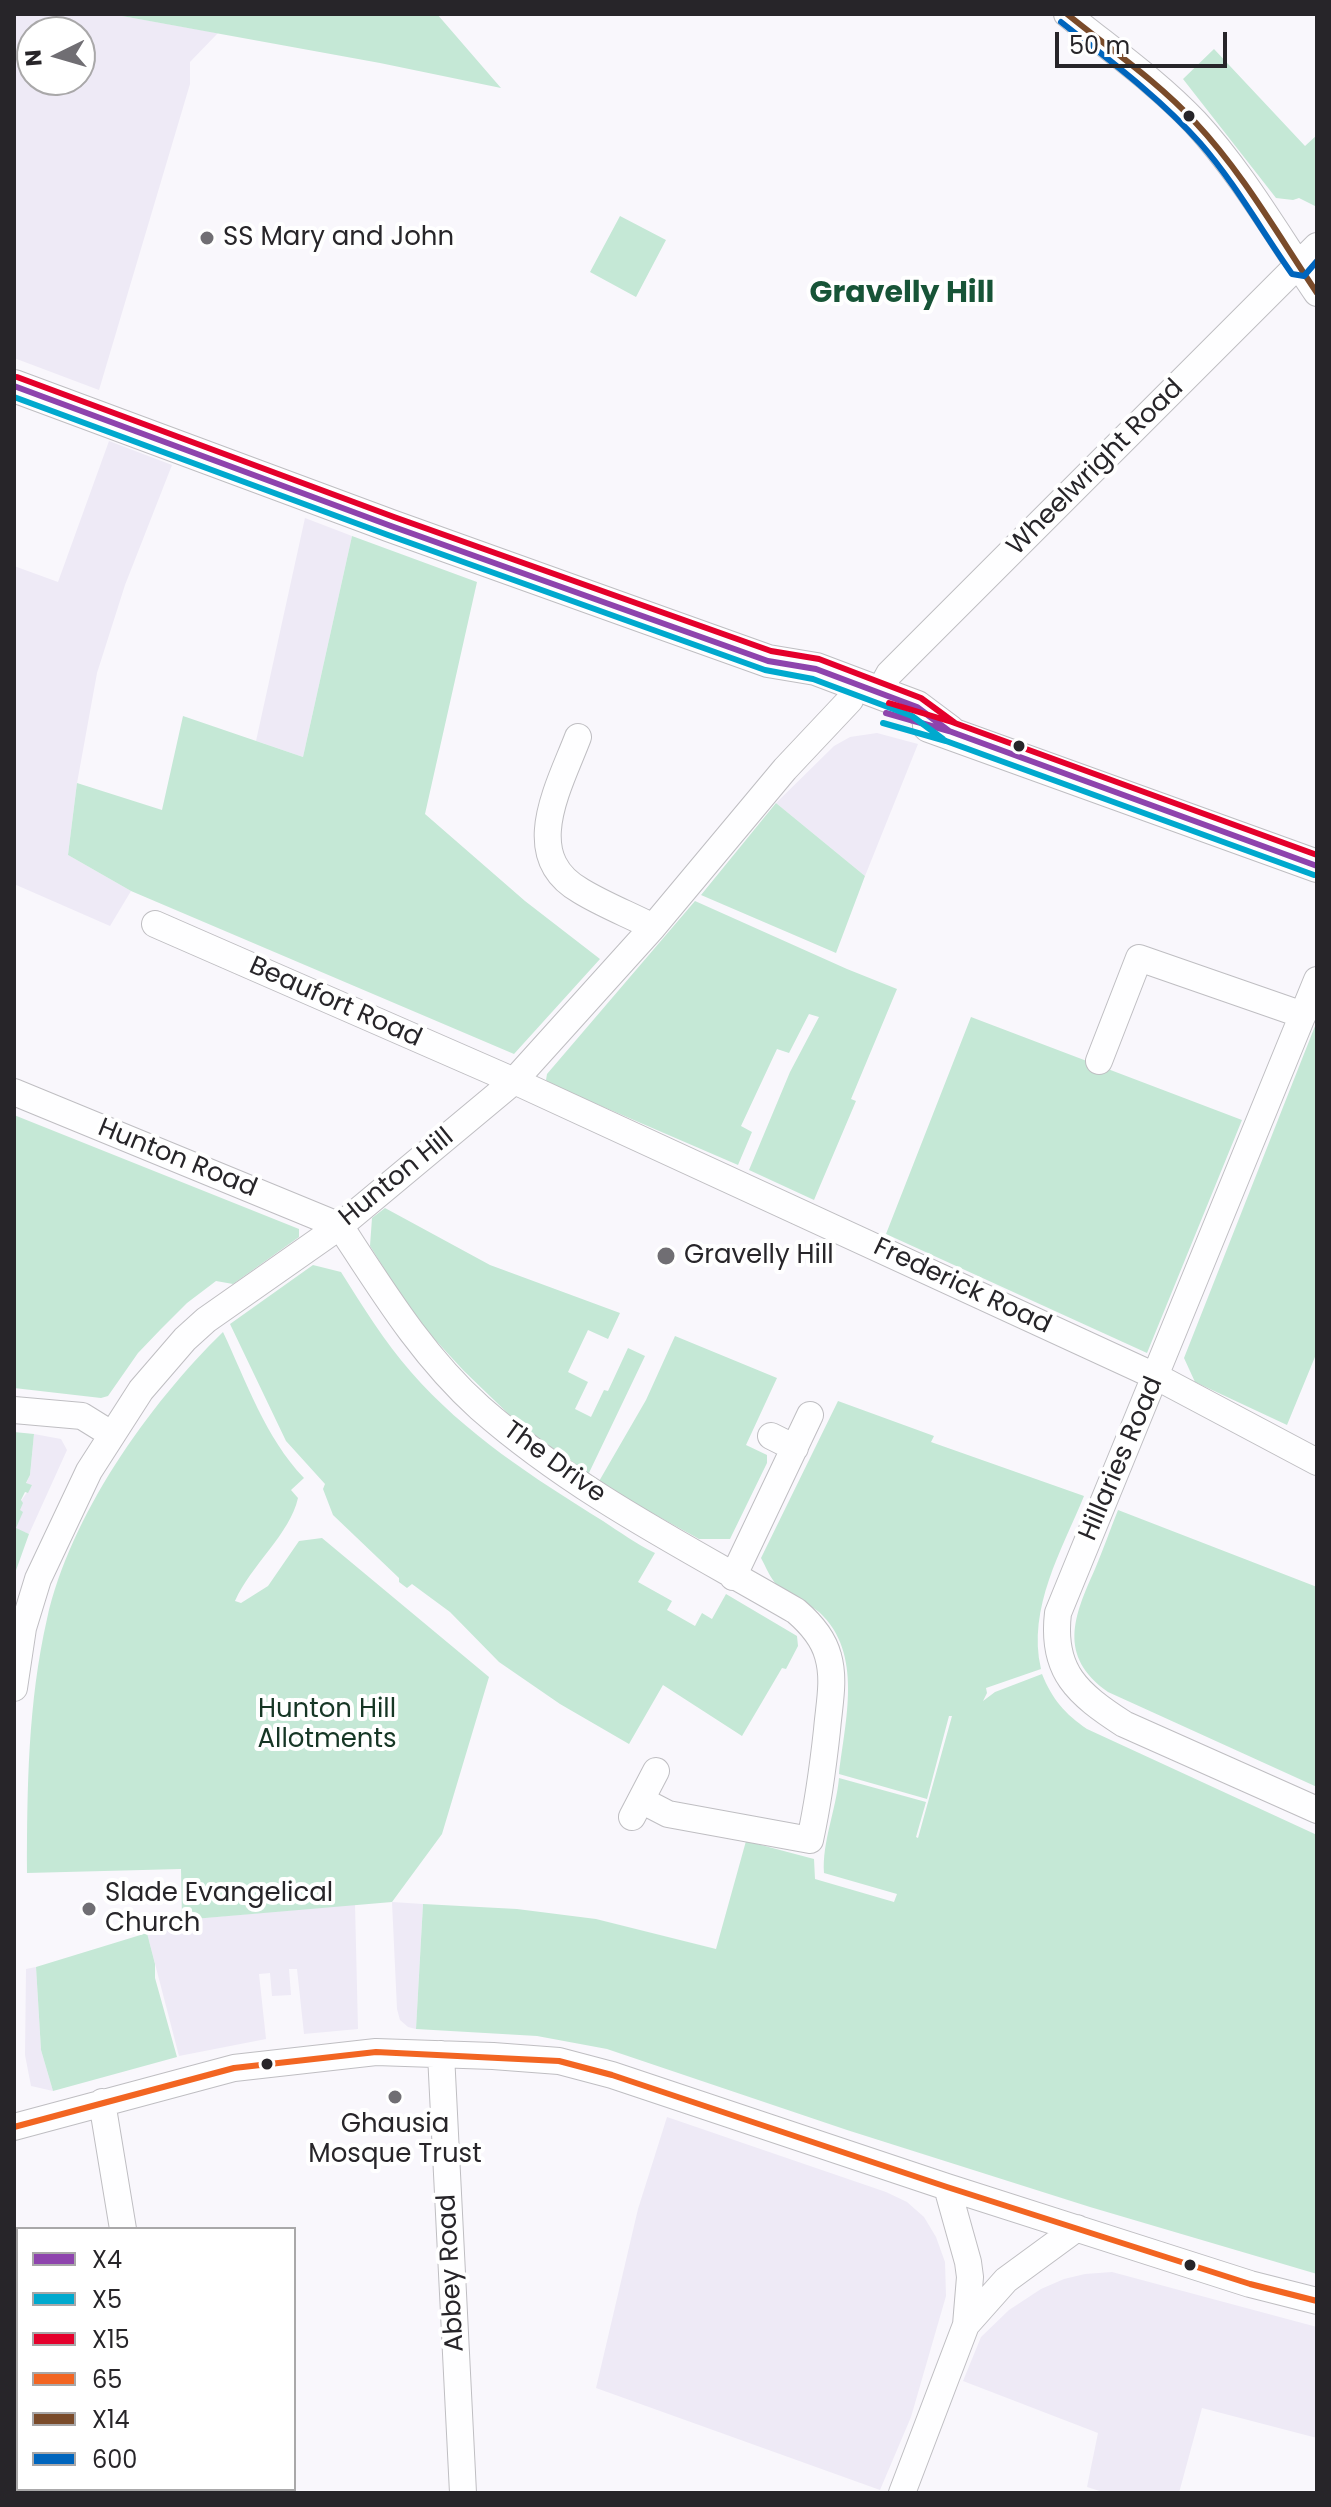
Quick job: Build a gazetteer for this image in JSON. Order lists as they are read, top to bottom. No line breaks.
{"streets":{"street":["Wheelwright Road","Beaufort Road","Hunton Road","Hunton Hill","Frederick Road","Hillaries Road","The Drive","Abbey Road"]},"crossings":[["Wheelwright Road","Hunton Hill"],["Beaufort Road","Hunton Hill"],["Beaufort Road","Frederick Road"],["Hunton Road","Hunton Hill"],["Hunton Road","The Drive"],["Hunton Hill","Frederick Road"],["Hunton Hill","The Drive"],["Frederick Road","Hillaries Road"]],"districts":["Gravelly Hill"],"parks":["Hunton Hill Allotments"],"places":["SS Mary and John","Gravelly Hill","Slade Evangelical Church","Ghausia Mosque Trust"],"lines":["transit line X14","transit line 600","transit line X15","transit line X4","transit line X5","transit line 65"],"legend":["X4","X5","X15","65","X14","600"],"scale_bar":"50 m","north":"left"}
